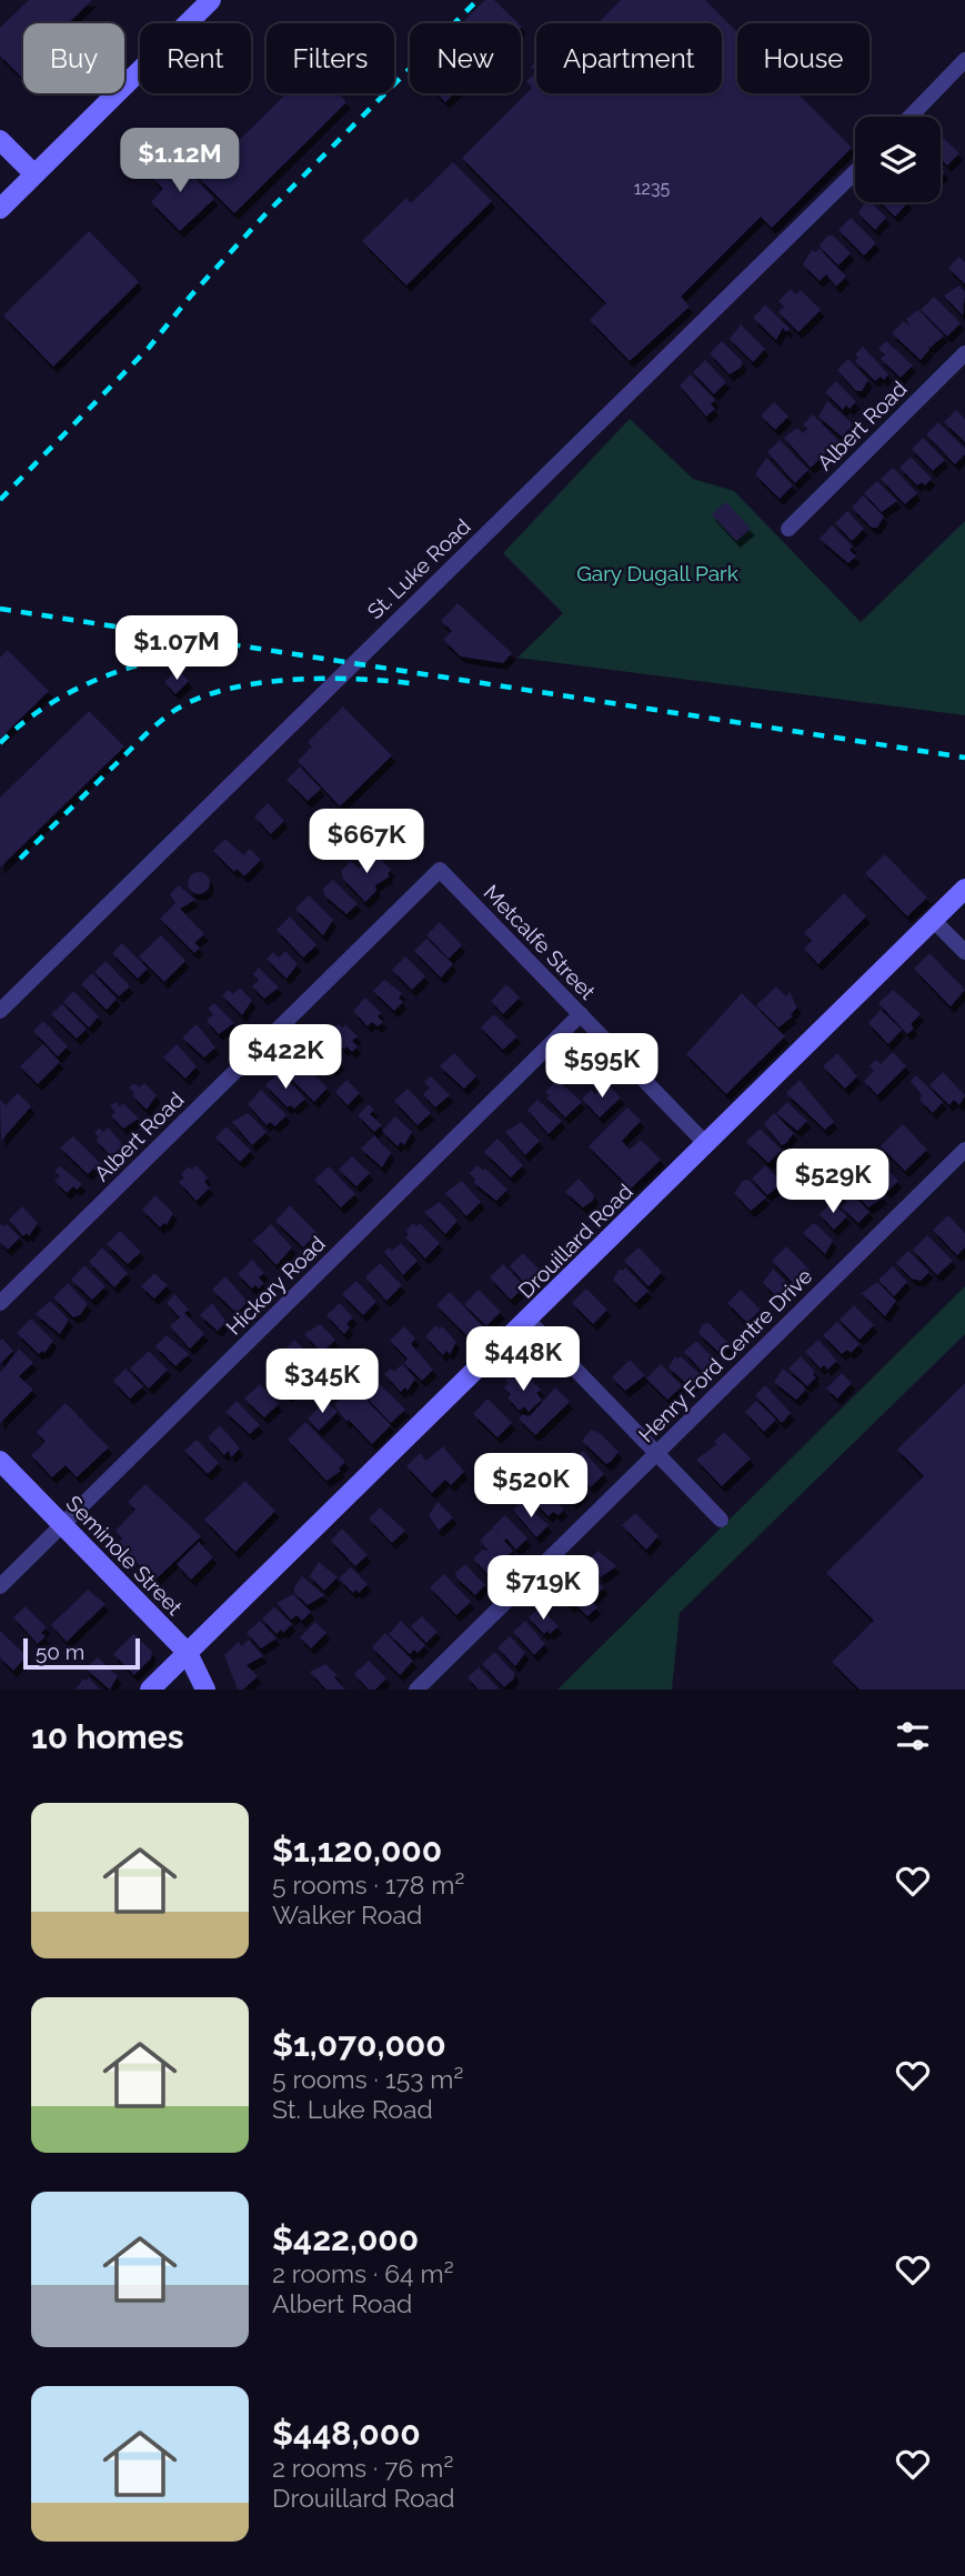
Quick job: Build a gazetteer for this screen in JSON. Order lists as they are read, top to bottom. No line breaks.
{"streets":{"street":["Albert Road","St. Luke Road","Metcalfe Street","Drouillard Road","Hickory Road","Henry Ford Centre Drive","Seminole Street"]},"crossings":[["Albert Road","Metcalfe Street"],["Metcalfe Street","Drouillard Road"],["Metcalfe Street","Hickory Road"],["Drouillard Road","Seminole Street"],["Hickory Road","Seminole Street"]],"parks":["Gary Dugall Park"],"house_numbers":["1235"],"scale_bar":"50 m","page":{"chip":["Buy","Rent","Filters","New","Apartment","House"],"price":["$1.12M","$1.07M","$667K","$422K","$595K","$529K","$448K","$345K","$520K","$719K"],"scale":"50 m","heading":"10 homes","list":[{"name":"$1,120,000","note":"5 rooms · 178 m² · Walker Road"},{"name":"$1,070,000","note":"5 rooms · 153 m² · St. Luke Road"},{"name":"$422,000","note":"2 rooms · 64 m² · Albert Road"},{"name":"$448,000","note":"2 rooms · 76 m² · Drouillard Road"}]}}
